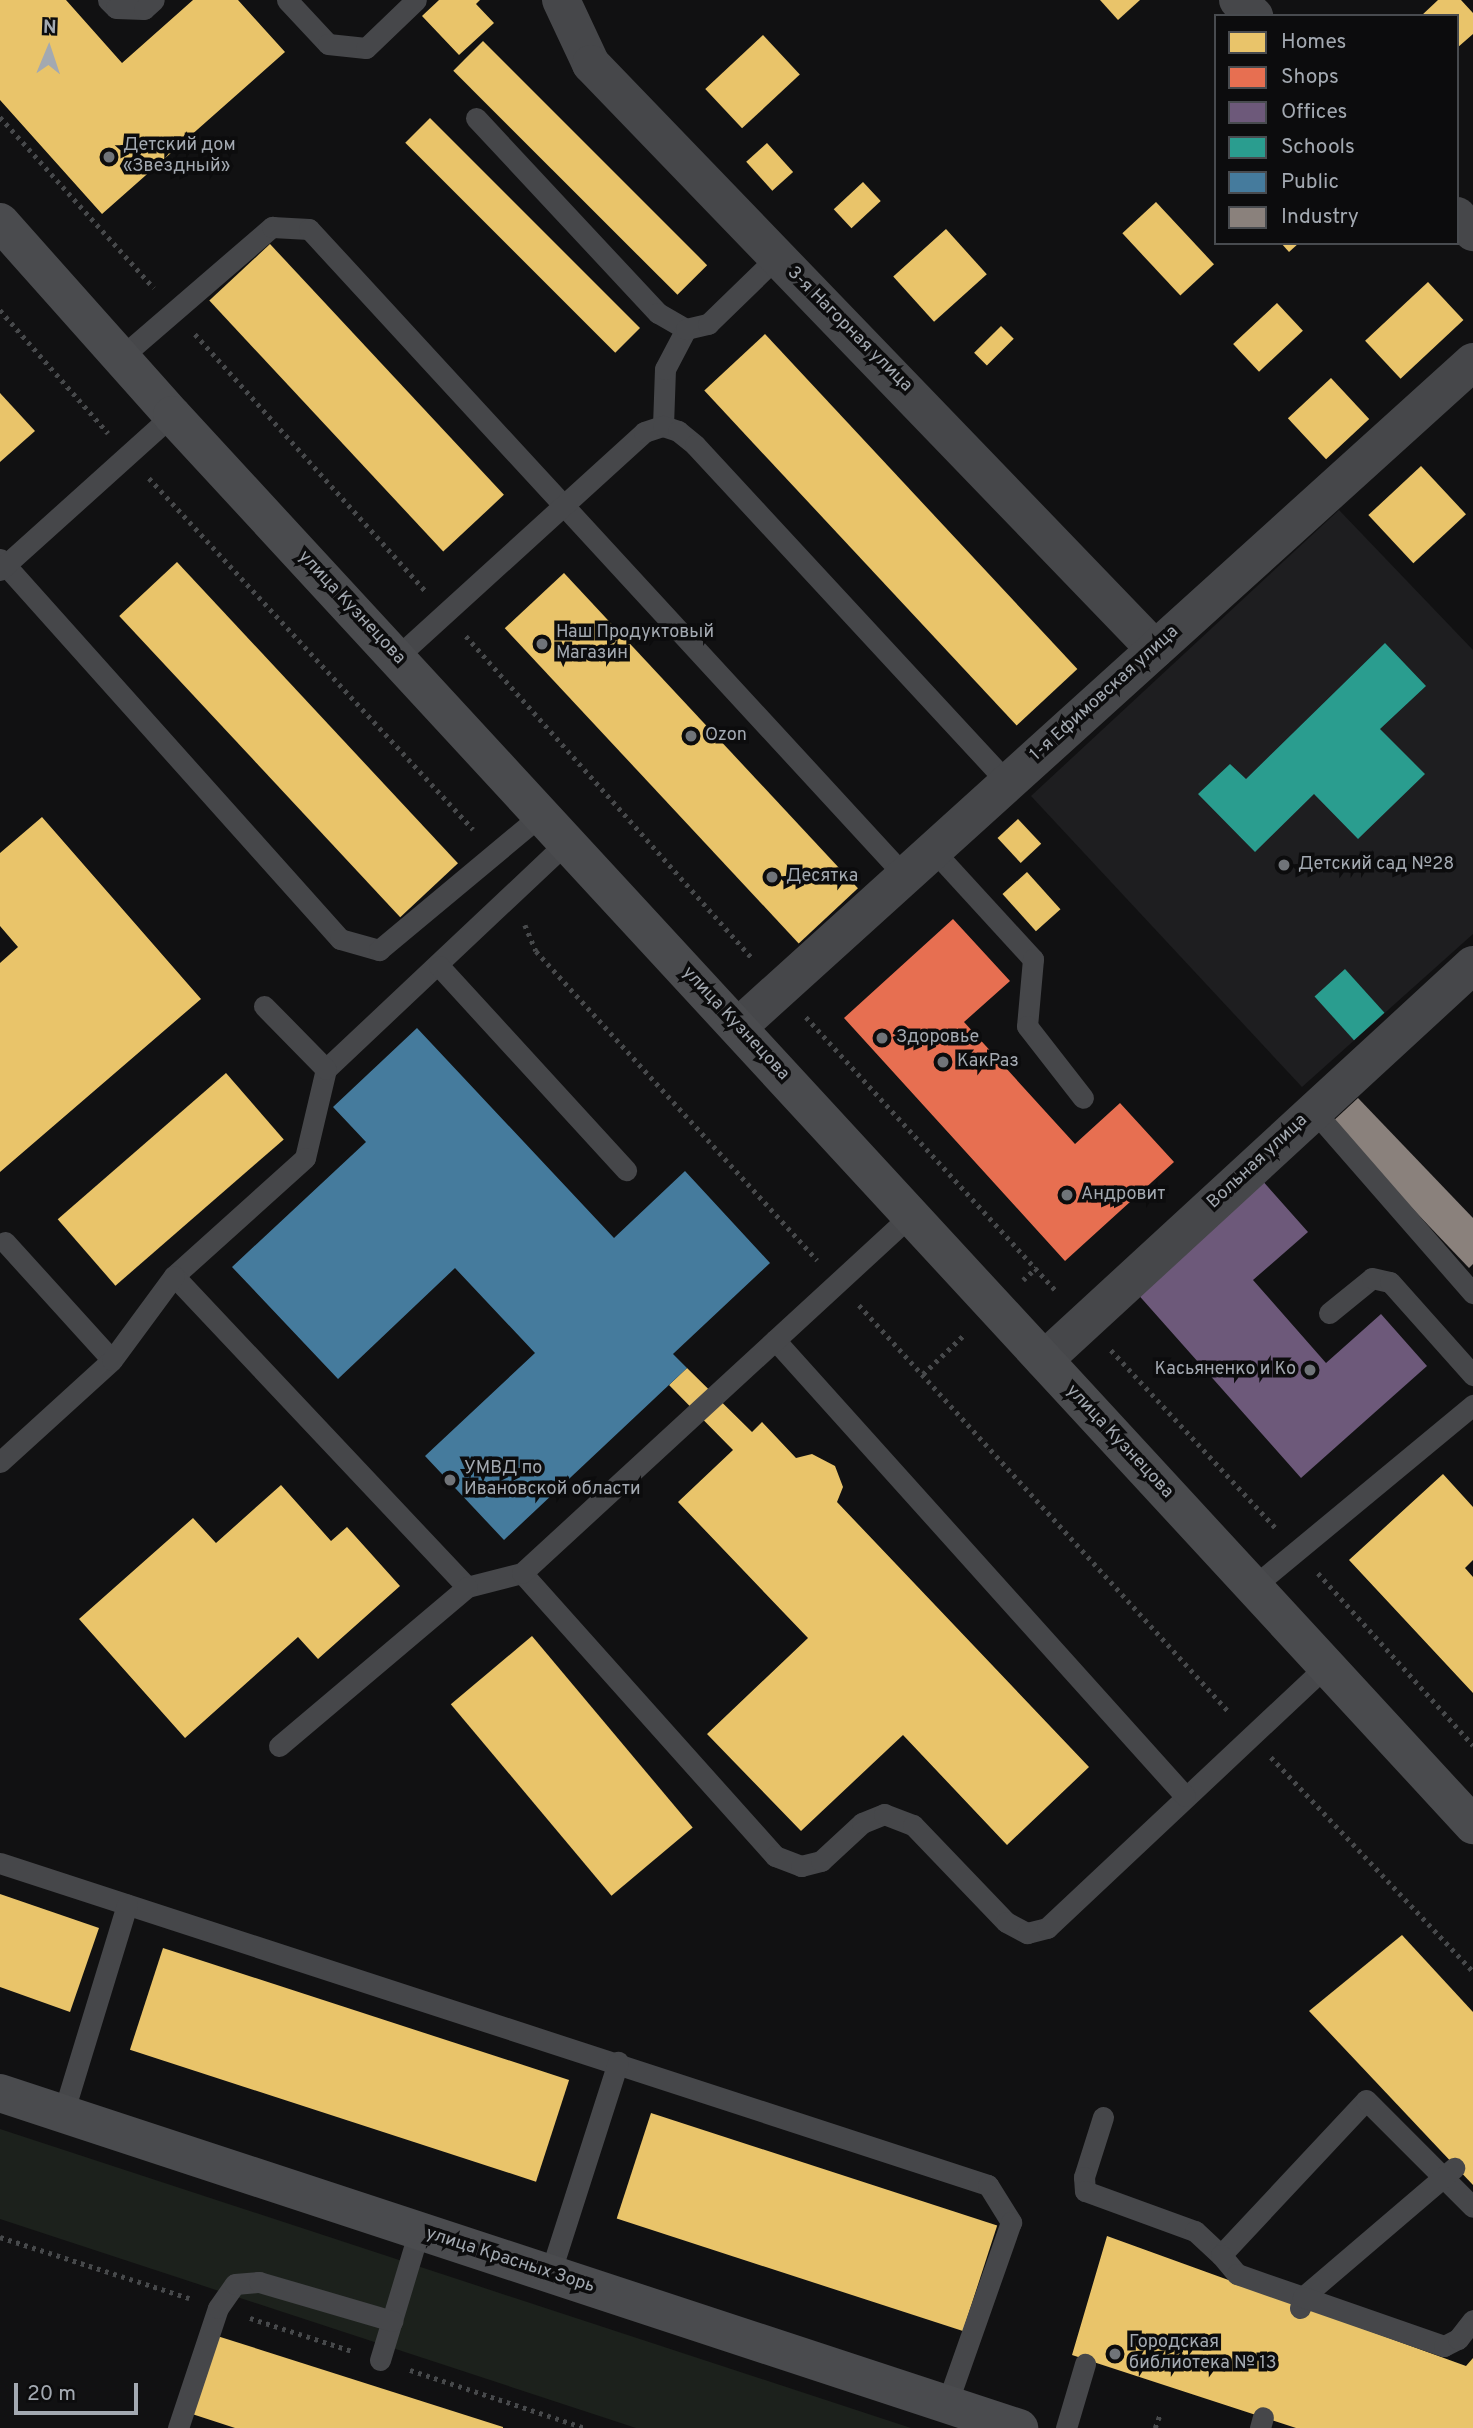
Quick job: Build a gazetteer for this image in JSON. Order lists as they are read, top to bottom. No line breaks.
{"streets":{"main road":["улица Кузнецова","улица Красных Зорь"],"street":["3-я Нагорная улица","1-я Ефимовская улица","Вольная улица"]},"crossings":[["3-я Нагорная улица","1-я Ефимовская улица"],["улица Кузнецова","1-я Ефимовская улица"],["улица Кузнецова","Вольная улица"]],"places":["Детский дом «Звездный»","Наш Продуктовый Магазин","Ozon","Детский сад №28","Десятка","Здоровье","КакРаз","Андровит","Касьяненко и Ко","УМВД по Ивановской области","Городская библиотека № 13"],"legend":["Homes","Shops","Offices","Schools","Public","Industry"],"scale_bar":"20 m","north":"top"}
